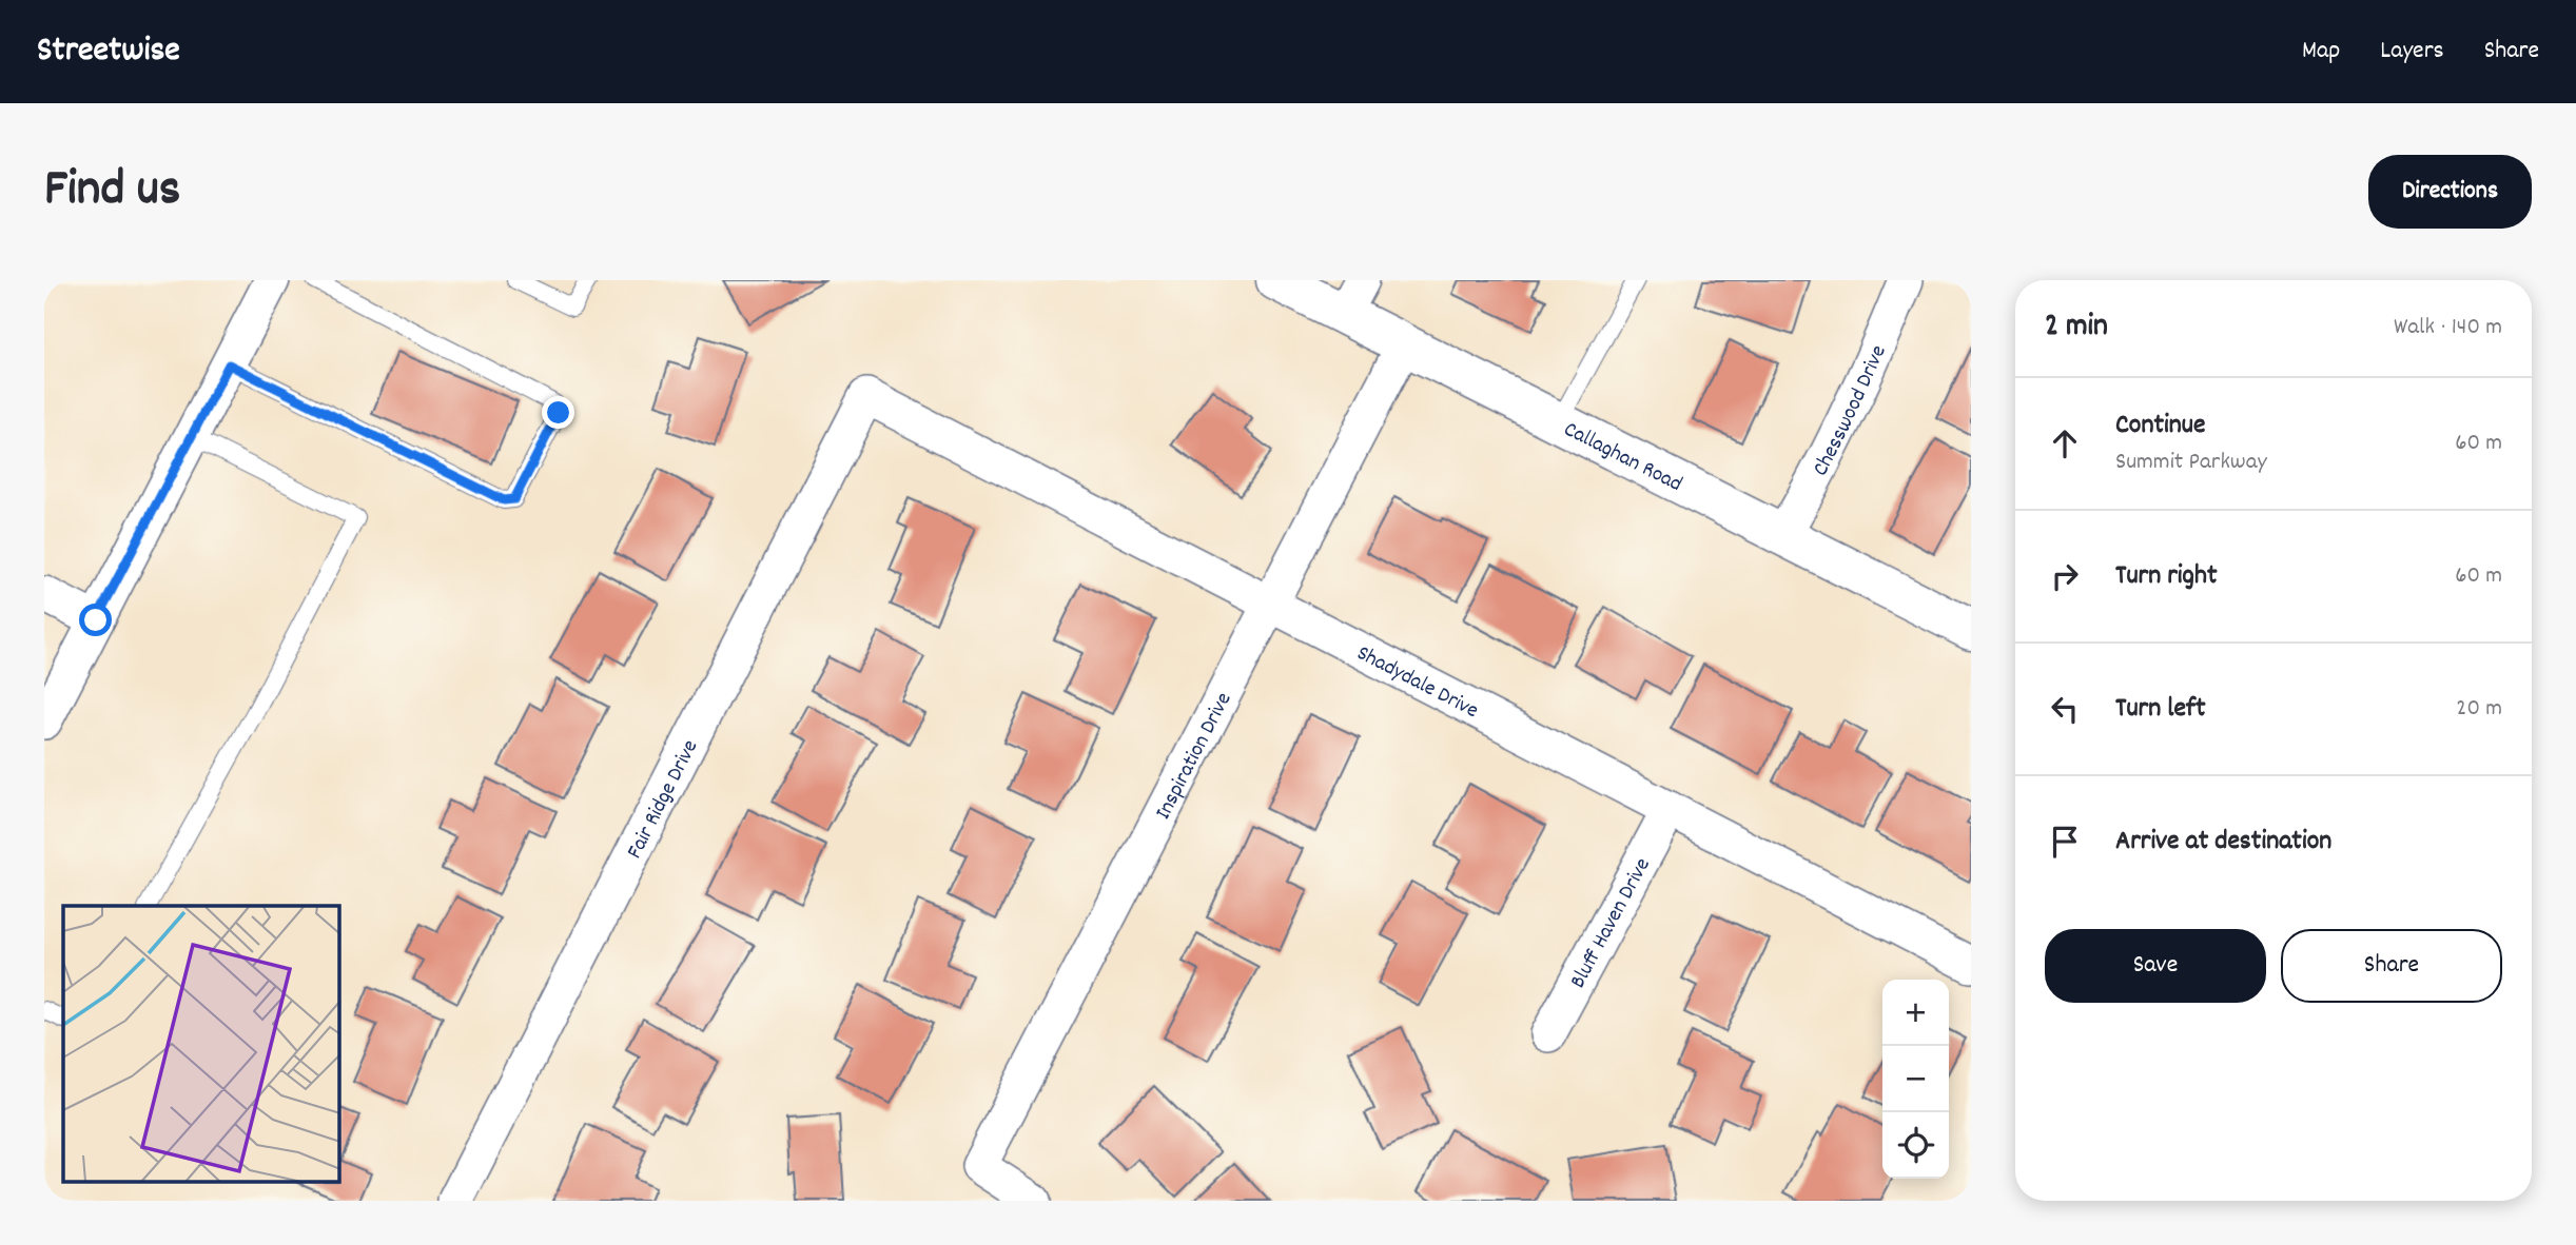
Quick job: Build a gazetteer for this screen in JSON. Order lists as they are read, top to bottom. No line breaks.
{"streets":{"main road":["Callaghan Road"],"street":["Chesswood Drive","Shadydale Drive","Inspiration Drive","Fair Ridge Drive","Bluff Haven Drive"]},"crossings":[["Chesswood Drive","Callaghan Road"],["Callaghan Road","Inspiration Drive"],["Shadydale Drive","Inspiration Drive"],["Shadydale Drive","Fair Ridge Drive"],["Shadydale Drive","Bluff Haven Drive"]],"page":{"header":"Streetwise","nav":["Map","Layers","Share"],"title":"Find us","buttons":["Directions",["Save","Share"]],"heading":["2 min","Walk · 140 m"],"list":[["Continue","Summit Parkway","60 m"],["Turn right","60 m"],["Turn left","20 m"],"Arrive at destination"],"map_buttons":["+","−"]}}
